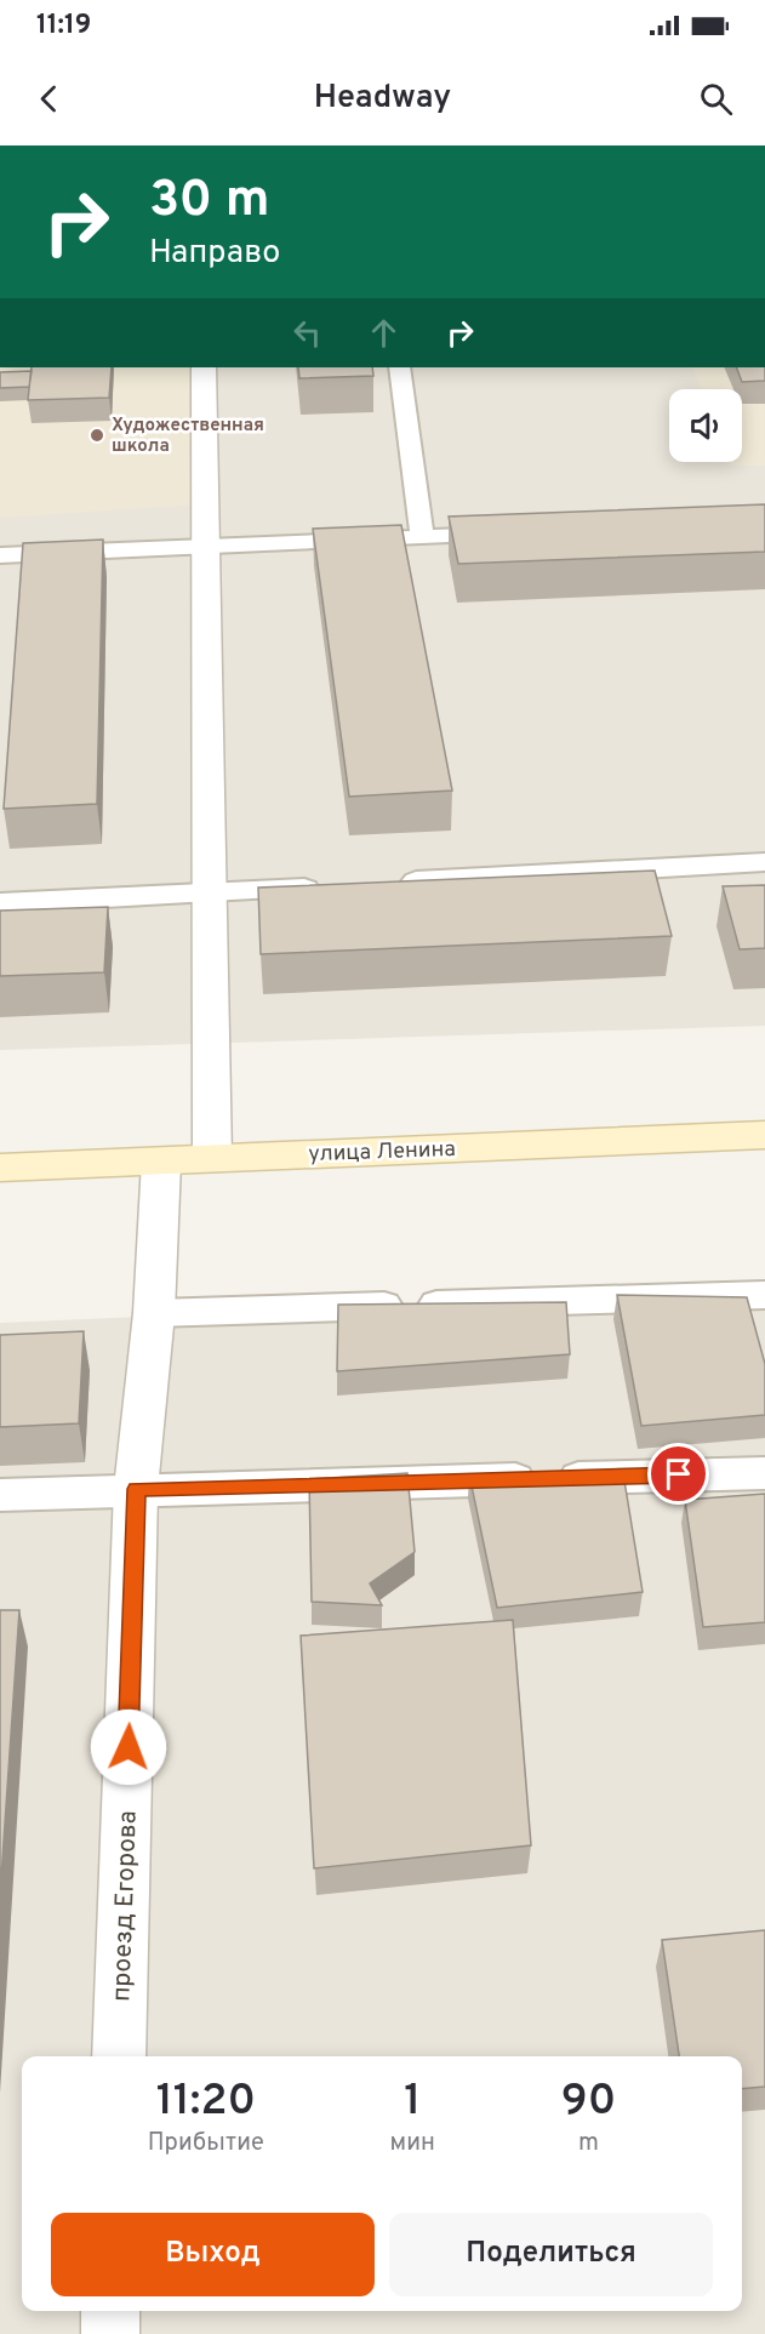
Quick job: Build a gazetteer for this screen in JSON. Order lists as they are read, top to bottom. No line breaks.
{"streets":{"main road":["улица Ленина"],"street":["проезд Егорова"]},"crossings":[["улица Ленина","проезд Егорова"]],"places":["Художественная школа"],"page":{"status":"11:19","header":"Headway","turn":["30 m","Направо"],"eta":["11:20","Прибытие","1","мин","90","m"],"buttons":["Выход","Поделиться"]}}
